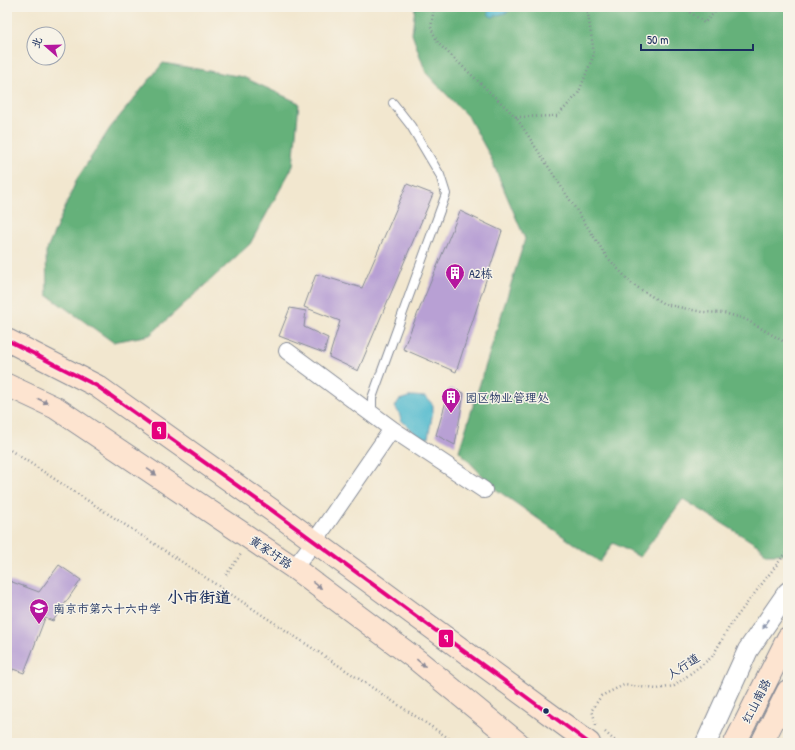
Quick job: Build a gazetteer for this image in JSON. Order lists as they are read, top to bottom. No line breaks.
{"streets":{"main road":["黄家圩路","红山南路"],"path":["人行道"]},"districts":["小市街道"],"places":{"building":["A2栋","园区物业管理处"],"school or university":["南京市第六十六中学"]},"lines":["transit line 9"],"scale_bar":"50 m","north":"left"}
